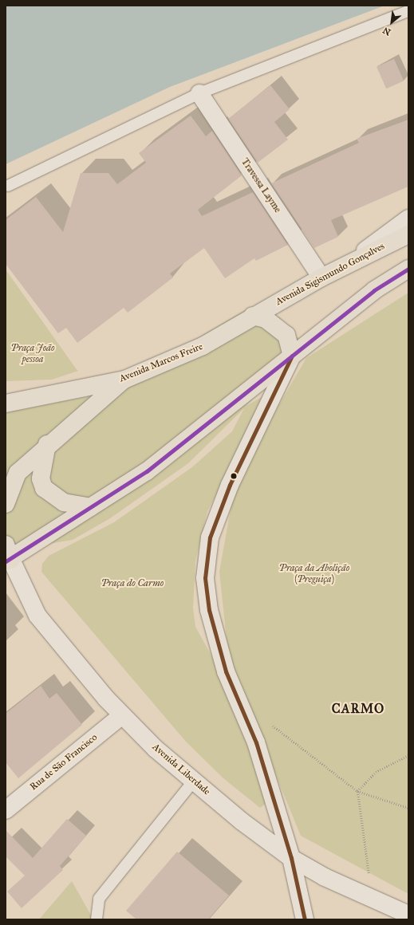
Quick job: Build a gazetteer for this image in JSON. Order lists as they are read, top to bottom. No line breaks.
{"streets":{"main road":["Avenida Sigismundo Gonçalves","Avenida Marcos Freire"],"street":["Travessa Layme","Rua de São Francisco","Avenida Liberdade"]},"crossings":[["Travessa Layme","Avenida Sigismundo Gonçalves"],["Avenida Sigismundo Gonçalves","Avenida Marcos Freire"],["Rua de São Francisco","Avenida Liberdade"]],"districts":["CARMO"],"parks":["Praça João pessoa","Praça da Abolição (Preguiça)","Praça do Carmo"],"north":"bottom left"}
